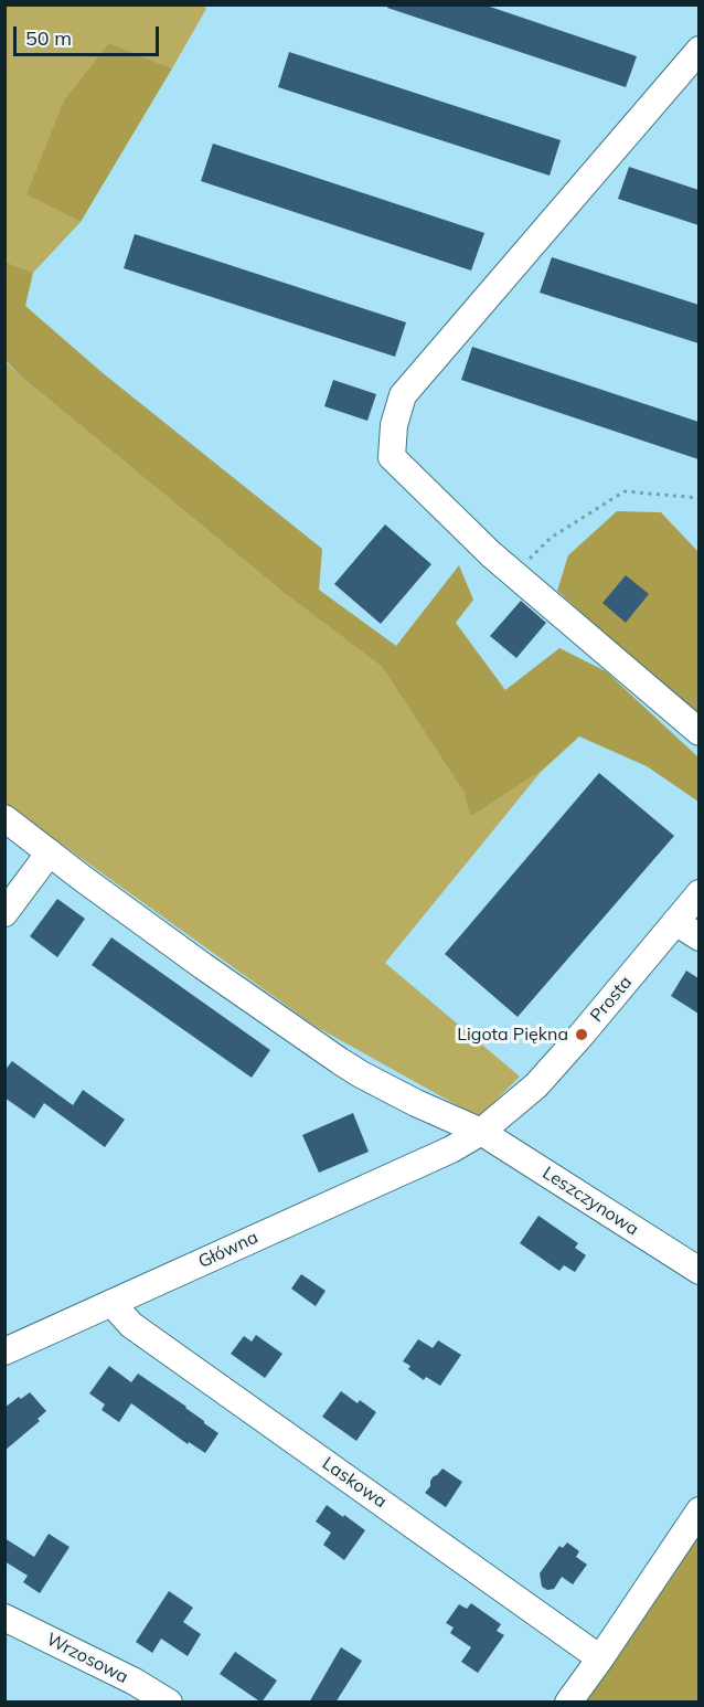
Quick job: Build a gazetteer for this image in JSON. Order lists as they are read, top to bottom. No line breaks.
{"streets":{"street":["Prosta","Leszczynowa","Główna","Laskowa","Wrzosowa"]},"crossings":[["Prosta","Leszczynowa"],["Prosta","Główna"],["Główna","Laskowa"]],"places":["Ligota Piękna"],"scale_bar":"50 m"}
